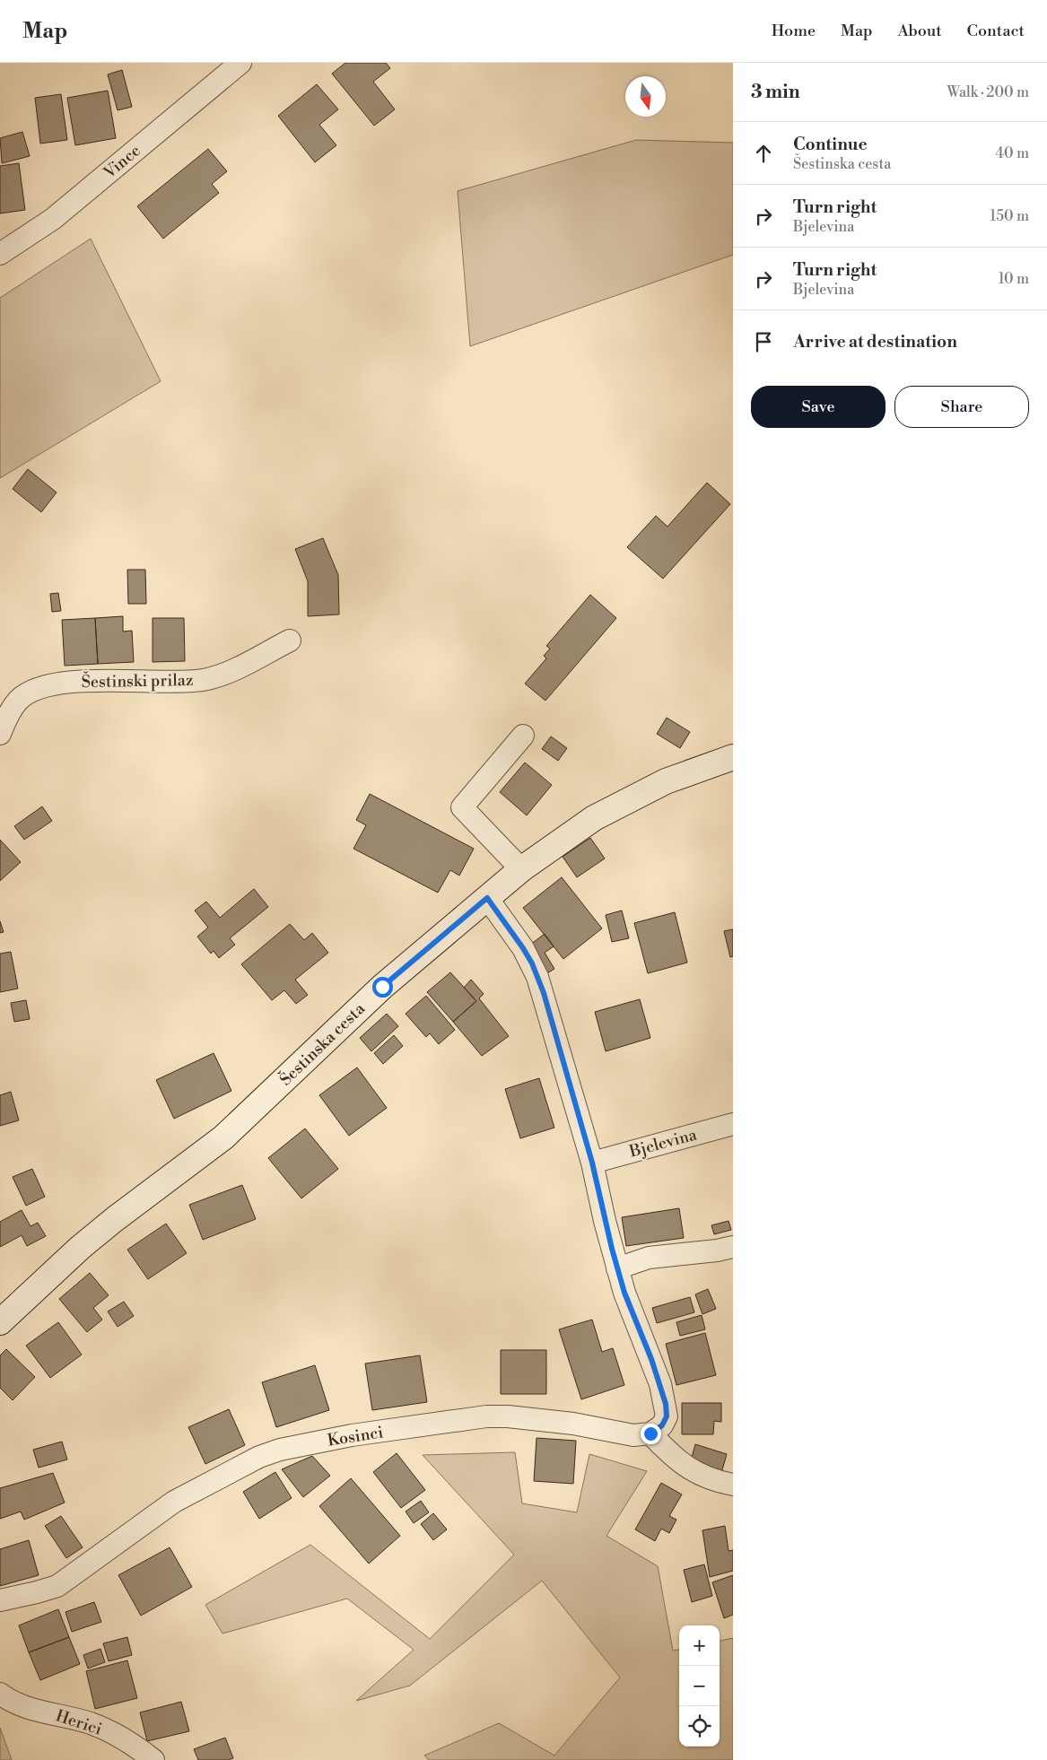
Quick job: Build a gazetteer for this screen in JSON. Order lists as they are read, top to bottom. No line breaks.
{"streets":{"main road":["Šestinska cesta"],"street":["Vince","Šestinski prilaz","Bjelevina","Kosinci","Herici"]},"north":"bottom","page":{"header":"Map","nav":["Home","Map","About","Contact"],"heading":["3 min","Walk · 200 m"],"list":[["Continue","Šestinska cesta","40 m"],["Turn right","Bjelevina","150 m"],["Turn right","Bjelevina","10 m"],"Arrive at destination"],"buttons":["Save","Share"],"map_buttons":["+","−"]}}
